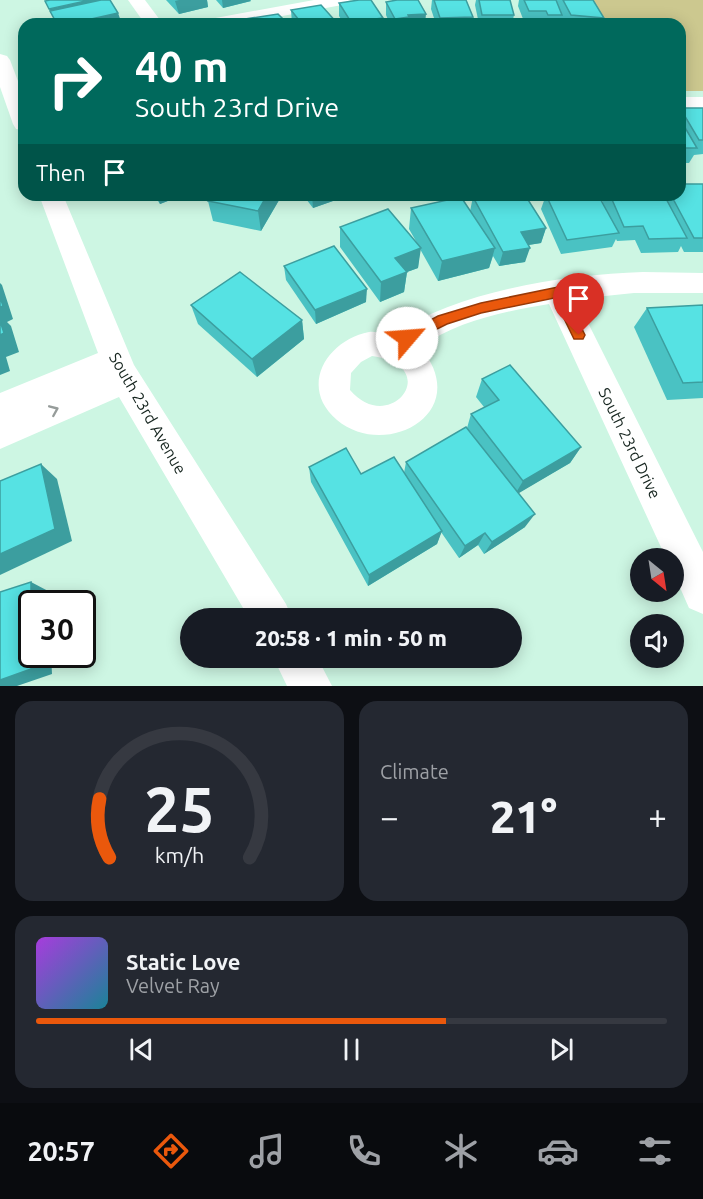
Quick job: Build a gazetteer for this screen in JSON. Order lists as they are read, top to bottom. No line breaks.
{"streets":{"street":["South 23rd Avenue","South 23rd Drive"]},"north":"bottom right","page":{"turn":["40 m","South 23rd Drive"],"then":"Then","limit":"30","trip":"20:58 · 1 min · 50 m","tile":"Climate","heat":["−","21°","+"],"song":["Static Love","Velvet Ray"],"tabs":"20:57","gauge":["25","km/h"]}}
